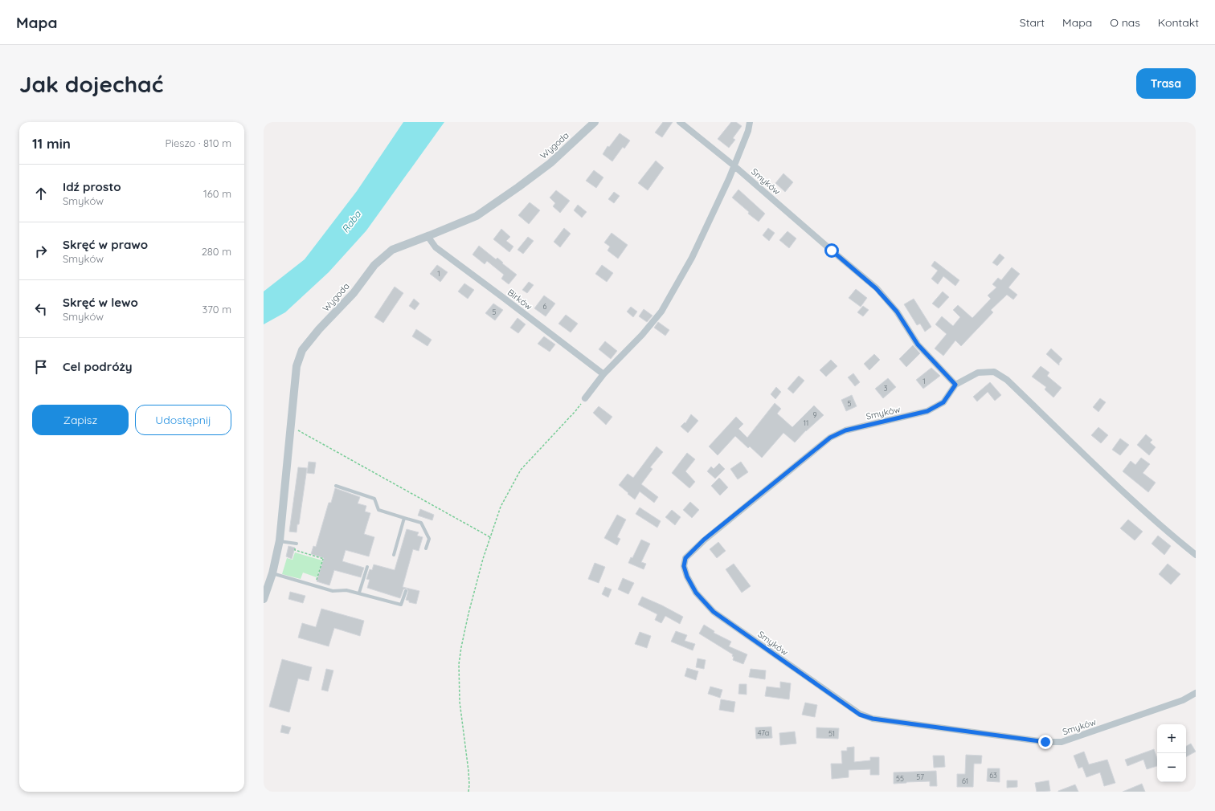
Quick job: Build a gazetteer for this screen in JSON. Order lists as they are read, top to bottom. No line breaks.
{"streets":{"street":["Wygoda","Smyków","Birków"]},"crossings":[["Wygoda","Birków"]],"water":["Raba"],"house_numbers":["1","6","5","1","3","5","9","11","47a","51","63","57","55","61"],"page":{"header":"Mapa","nav":["Start","Mapa","O nas","Kontakt"],"buttons":["Trasa",["Zapisz","Udostępnij"]],"title":"Jak dojechać","heading":["11 min","Pieszo · 810 m"],"list":[["Idź prosto","Smyków","160 m"],["Skręć w prawo","Smyków","280 m"],["Skręć w lewo","Smyków","370 m"],"Cel podróży"],"map_buttons":["+","−"]}}
